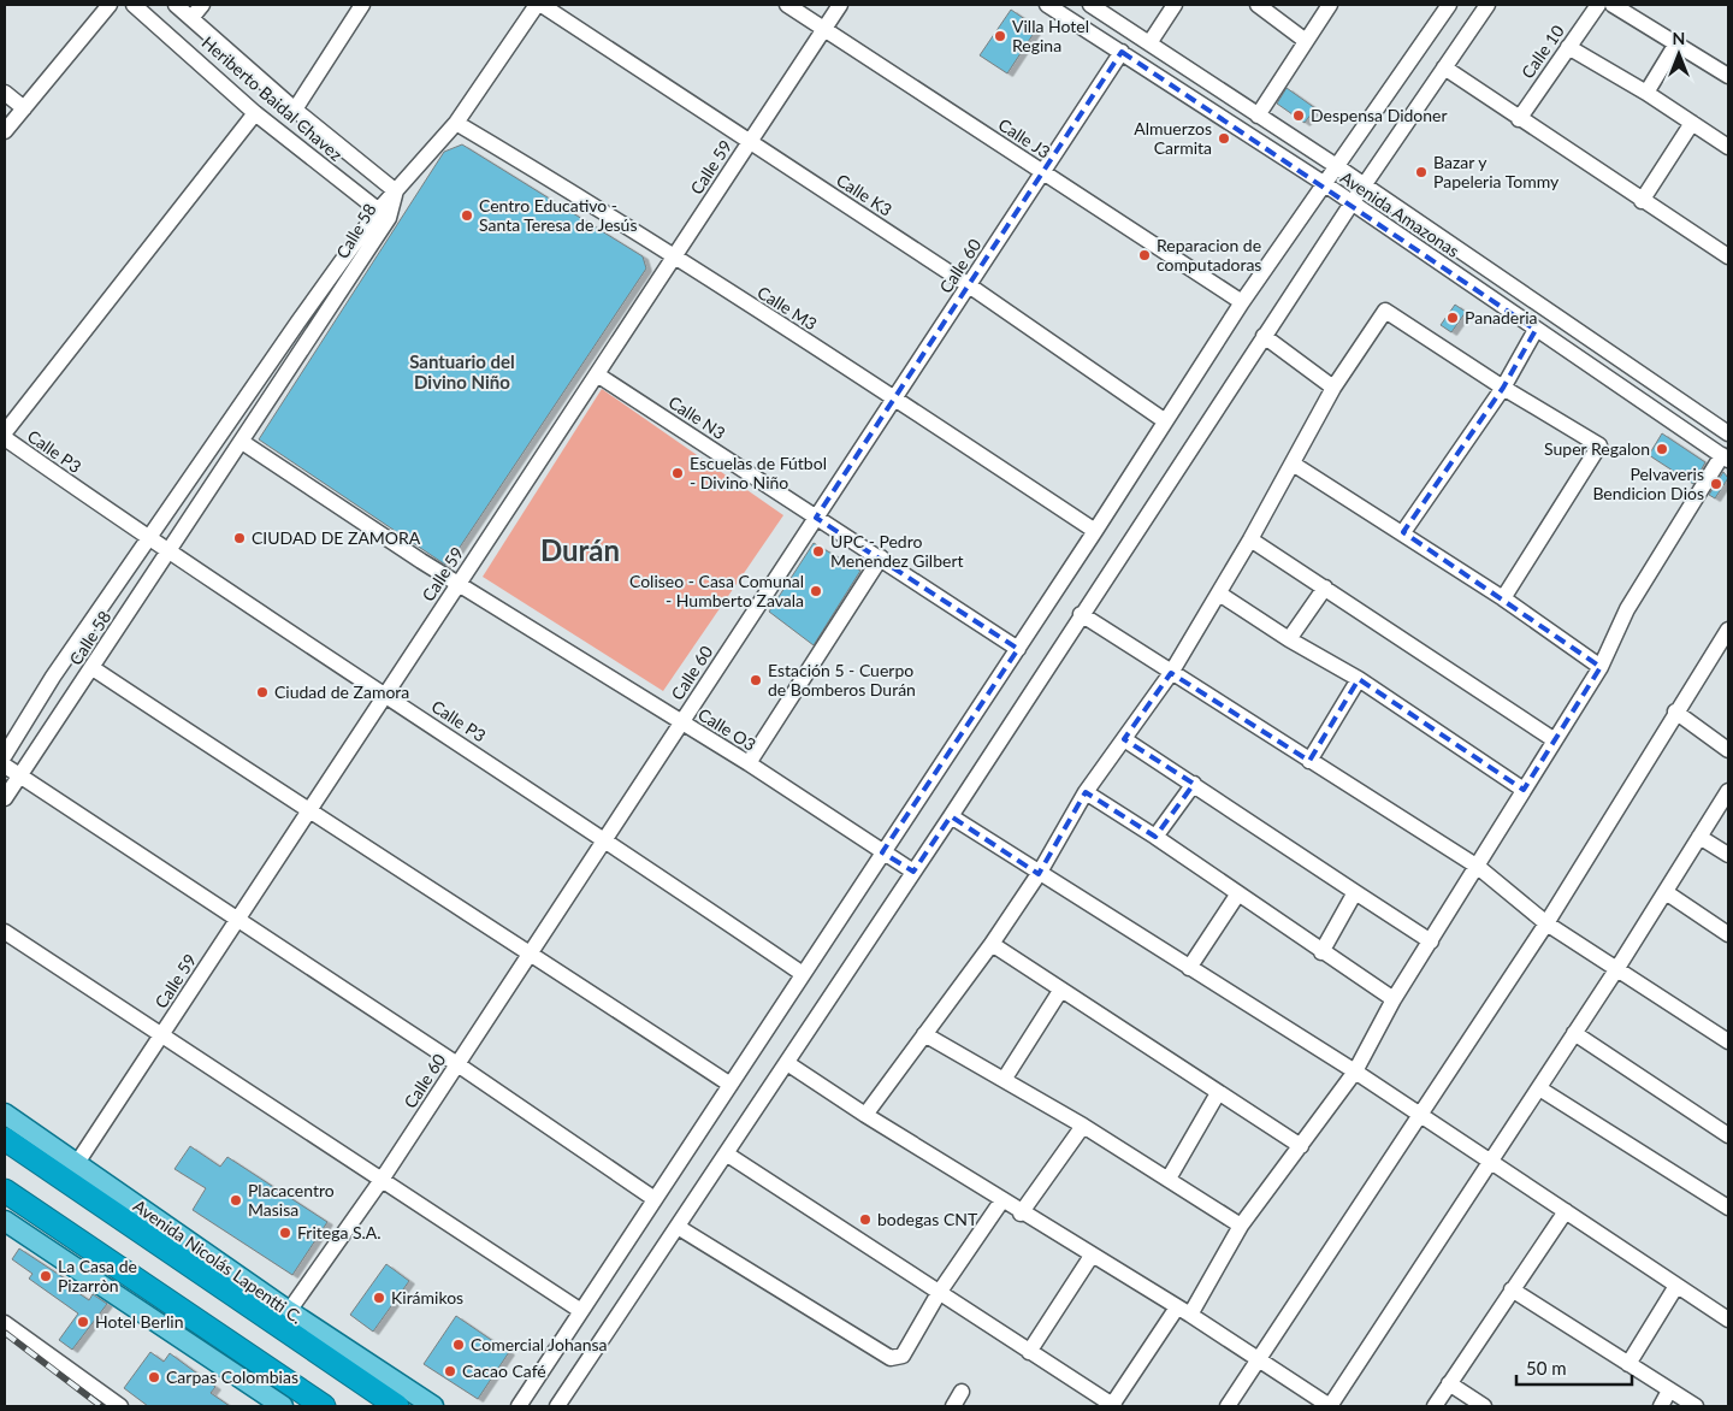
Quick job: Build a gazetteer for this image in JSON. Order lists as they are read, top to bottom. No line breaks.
{"streets":{"highway":["Avenida Nicolás Lapentti C."],"street":["Calle 10","Heriberto Baidal Chavez","Calle J3","Calle 59","Calle K3","Avenida Amazonas","Calle 58","Calle 60","Calle M3","Calle N3","Calle P3","Calle O3"]},"crossings":[["Heriberto Baidal Chavez","Calle 58"],["Calle J3","Calle 59"],["Calle J3","Calle 60"],["Calle 59","Calle K3"],["Calle 59","Calle M3"],["Calle 59","Calle N3"],["Calle 59","Calle P3"],["Calle 59","Calle O3"],["Calle 59","Avenida Nicolás Lapentti C."],["Calle K3","Calle 60"],["Avenida Amazonas","Calle 60"],["Calle 58","Calle P3"],["Calle 58","Calle O3"],["Calle 60","Calle M3"],["Calle 60","Calle N3"],["Calle 60","Calle P3"],["Calle 60","Calle O3"],["Calle 60","Avenida Nicolás Lapentti C."]],"districts":["Santuario del Divino Niño","Durán"],"places":["Villa Hotel Regina","Despensa Didoner","Almuerzos Carmita","Bazar y Papeleria Tommy","Centro Educativo - Santa Teresa de Jesús","Reparacion de computadoras","Panaderia","Super Regalon","Escuelas de Fútbol - Divino Niño","Pelvaveris Bendicion Dios","CIUDAD DE ZAMORA","UPC - Pedro Menendez Gilbert","Coliseo - Casa Comunal - Humberto Zavala","Estación 5 - Cuerpo de Bomberos Durán","Ciudad de Zamora","Placacentro Masisa","bodegas CNT","Fritega S.A.","La Casa de Pizarròn","Kirámikos","Hotel Berlin","Comercial Johansa","Cacao Café","Carpas Colombias"],"scale_bar":"50 m","north":"top"}
